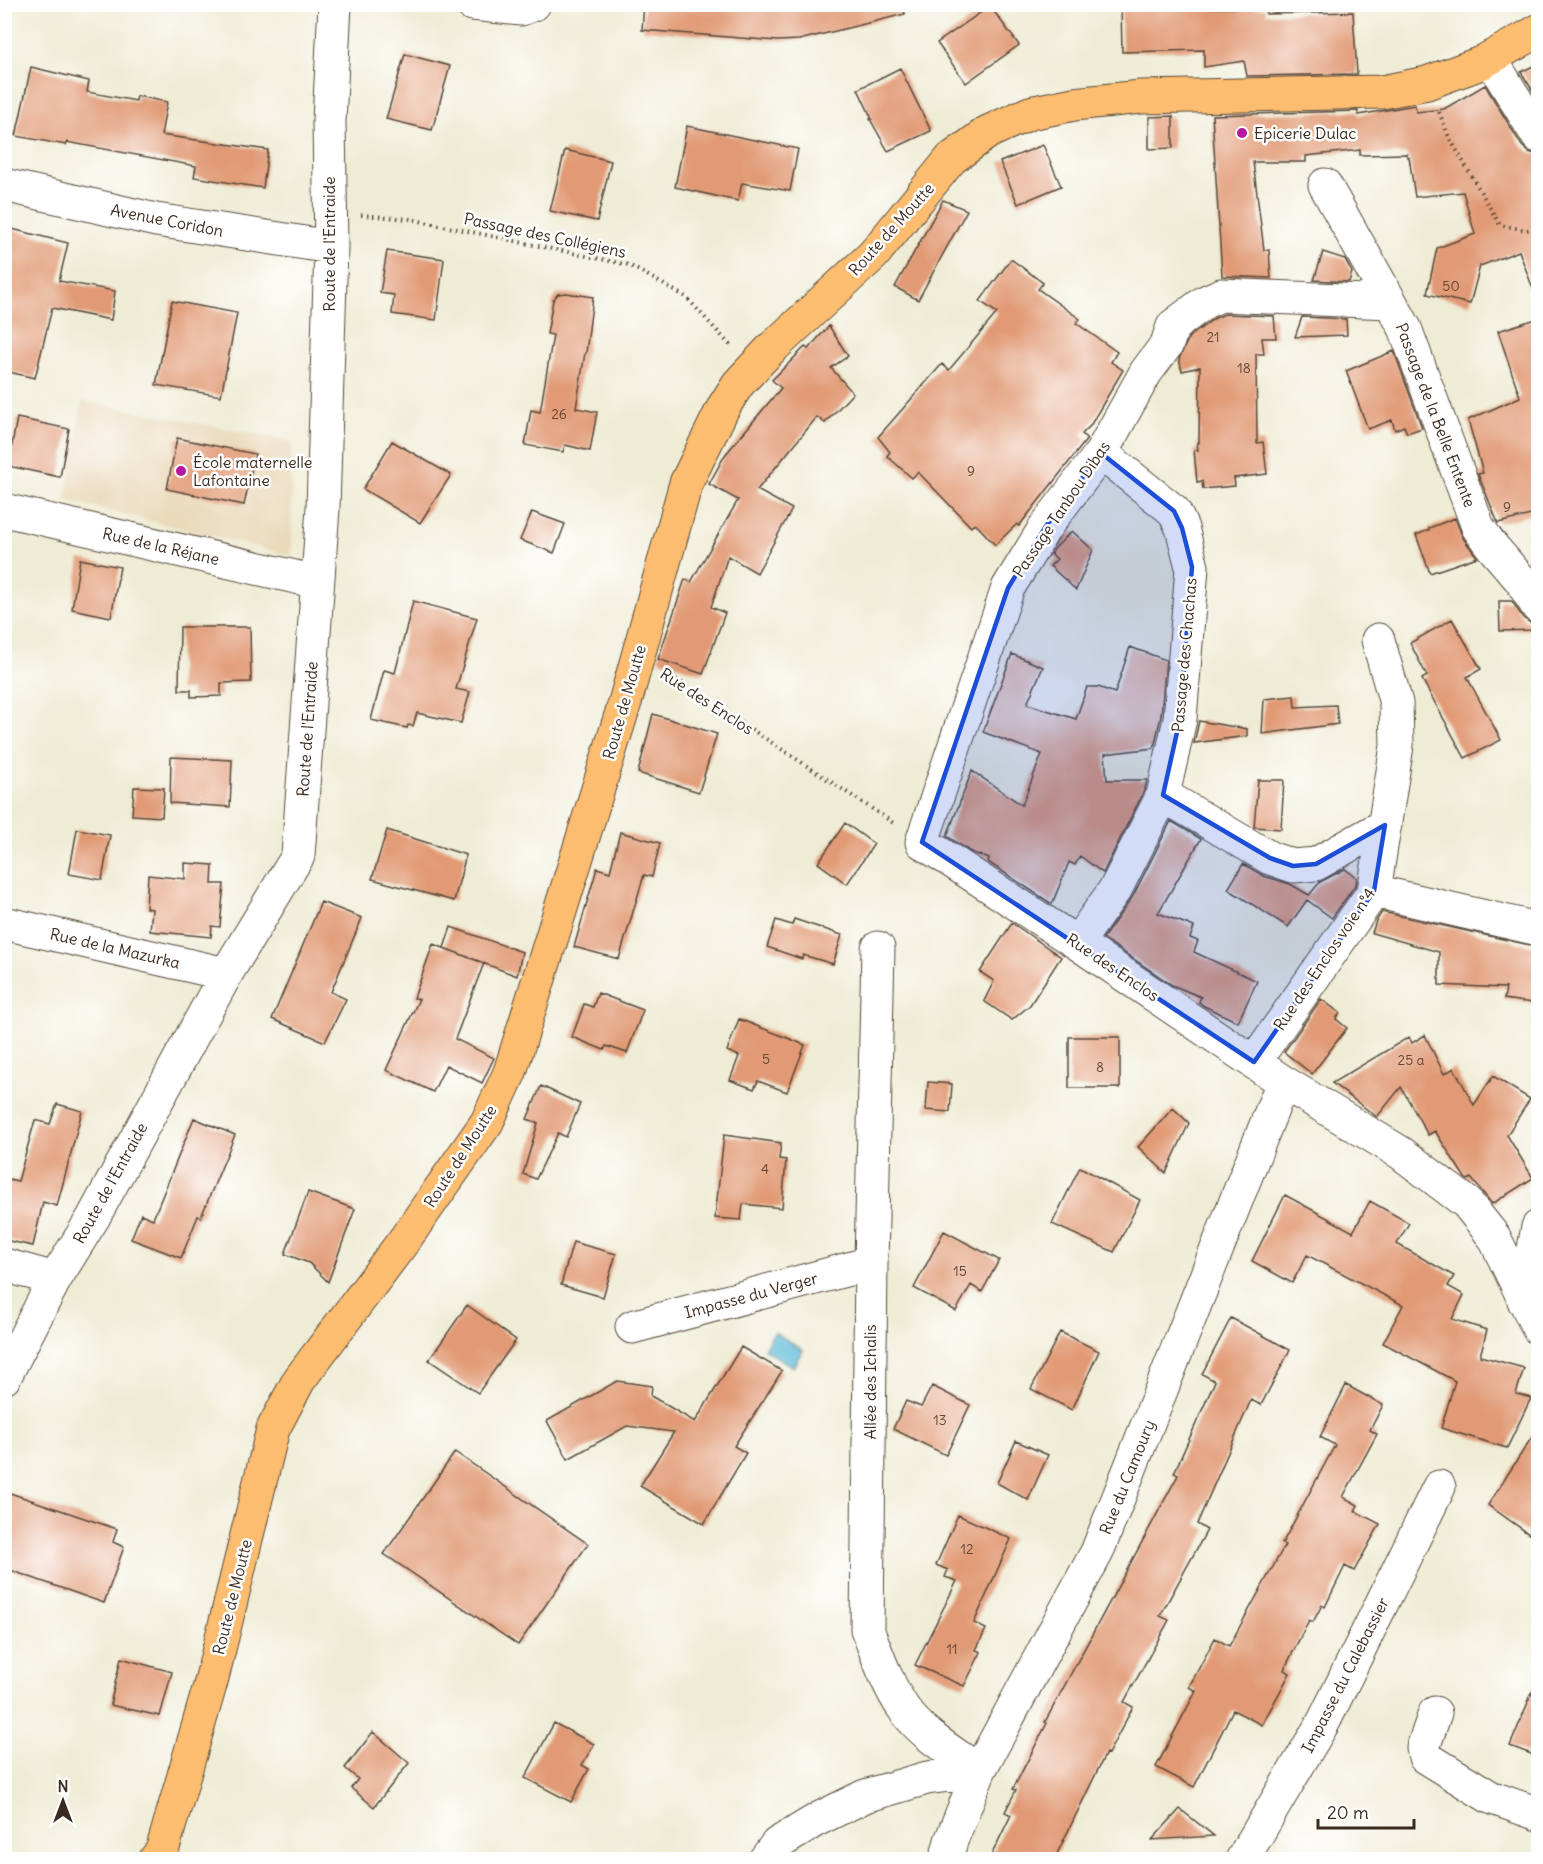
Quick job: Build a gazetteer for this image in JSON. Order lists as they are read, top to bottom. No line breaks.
{"streets":{"main road":["Route de Moutte"],"street":["Avenue Coridon","Route de l'Entraide","Passage de la Belle Entente","Passage Tanbou Dibas","Rue de la Réjane","Passage des Chachas","Rue des Enclos","Rue de la Mazurka","Rue des Enclos voie n°4","Impasse du Verger","Allée des Ichalis","Rue du Camoury","Impasse du Calebassier"],"path":["Passage des Collégiens"]},"crossings":[["Avenue Coridon","Route de l'Entraide"],["Route de Moutte","Passage des Collégiens"],["Route de Moutte","Rue des Enclos"],["Passage des Collégiens","Route de l'Entraide"],["Route de l'Entraide","Rue de la Réjane"],["Route de l'Entraide","Rue de la Mazurka"],["Passage de la Belle Entente","Passage Tanbou Dibas"],["Passage Tanbou Dibas","Passage des Chachas"],["Passage Tanbou Dibas","Rue des Enclos"],["Passage des Chachas","Rue des Enclos"],["Rue des Enclos","Rue des Enclos voie n°4"],["Rue des Enclos","Rue du Camoury"],["Impasse du Verger","Allée des Ichalis"],["Allée des Ichalis","Rue du Camoury"]],"places":["Epicerie Dulac","École maternelle Lafontaine"],"house_numbers":["50","21","18","26","9","9","5","25 a","8","4","15","13","12","11"],"scale_bar":"20 m","north":"top"}
